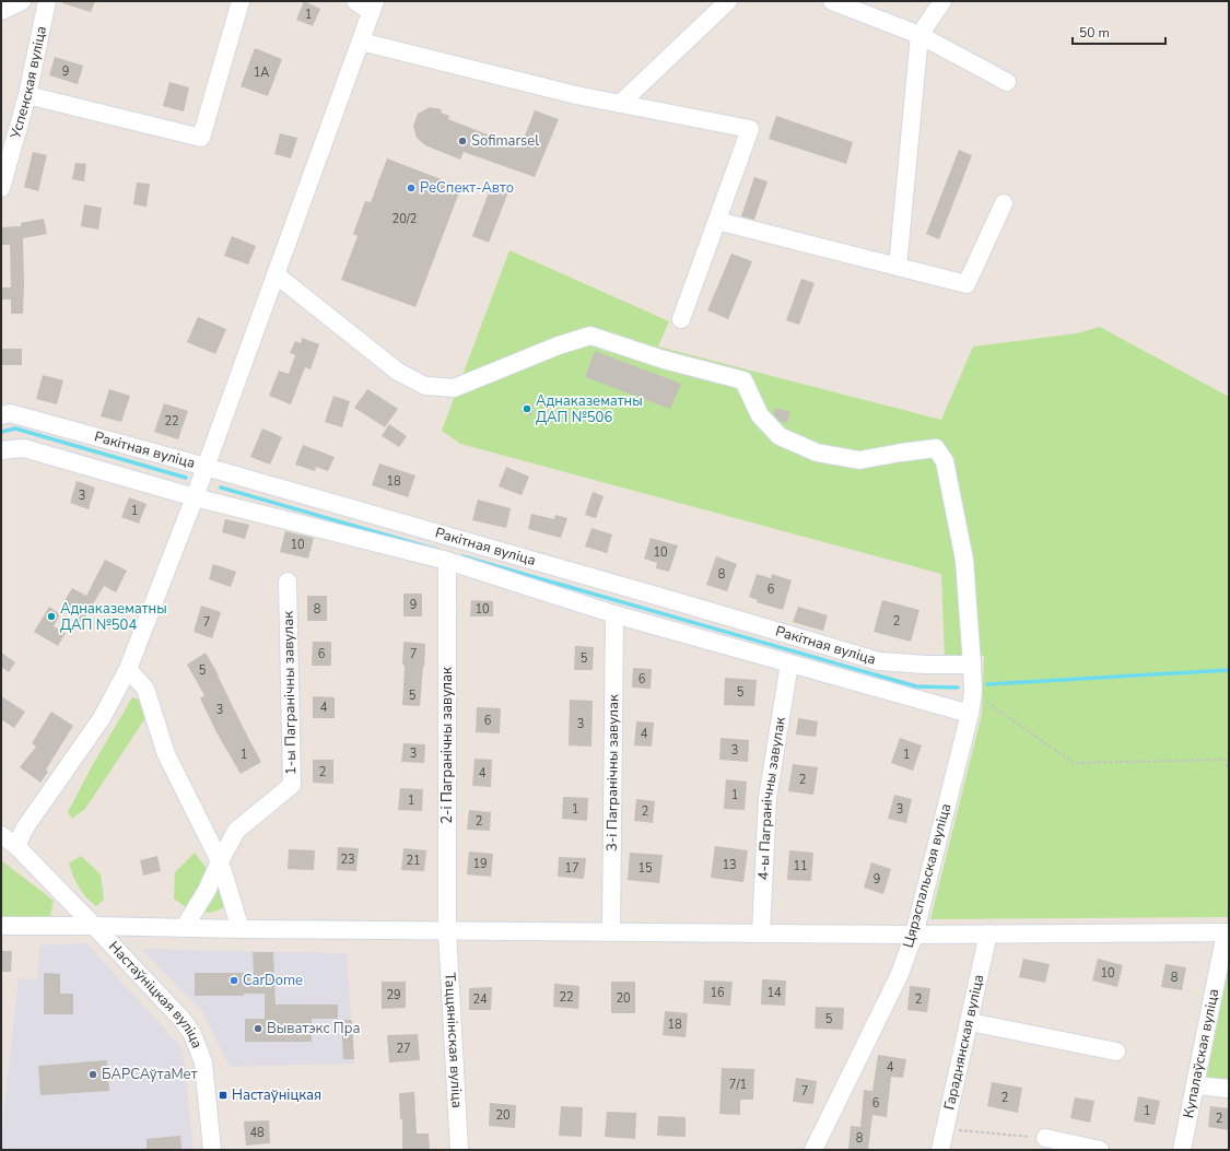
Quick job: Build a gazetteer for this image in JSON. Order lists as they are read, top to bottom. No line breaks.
{"streets":{"street":["Успенская вуліца","Ракітная вуліца","1-ы Пагранічны завулак","2-і Пагранічны завулак","3-і Пагранічны завулак","4-ы Пагранічны завулак","Цярэспальская вуліца","Настаўніцкая вуліца","Таццянінская вуліца","Гараднянская вуліца","Купалаўская вуліца"]},"crossings":[["Ракітная вуліца","2-і Пагранічны завулак"],["Ракітная вуліца","3-і Пагранічны завулак"],["Ракітная вуліца","4-ы Пагранічны завулак"],["Ракітная вуліца","Цярэспальская вуліца"],["2-і Пагранічны завулак","Таццянінская вуліца"]],"places":{"other":["Sofimarsel","РеСпект-Авто","Аднаказематны ДАП №506","Аднаказематны ДАП №504","CarDome","Выватэкс Пра","БАРСАўтаМет"],"transit":["Настаўніцкая"]},"house_numbers":["1","9","1А","20/2","22","18","3","1","10","10","8","6","9","8","10","2","7","6","7","5","5","6","5","5","4","3","6","3","4","3","3","1","1","2","4","2","1","1","1","3","2","2","23","21","19","13","11","17","15","9","10","8","16","14","29","22","20","24","2","5","18","27","4","7/1","7","2","6","1","20","2","48","8"],"scale_bar":"50 m"}
